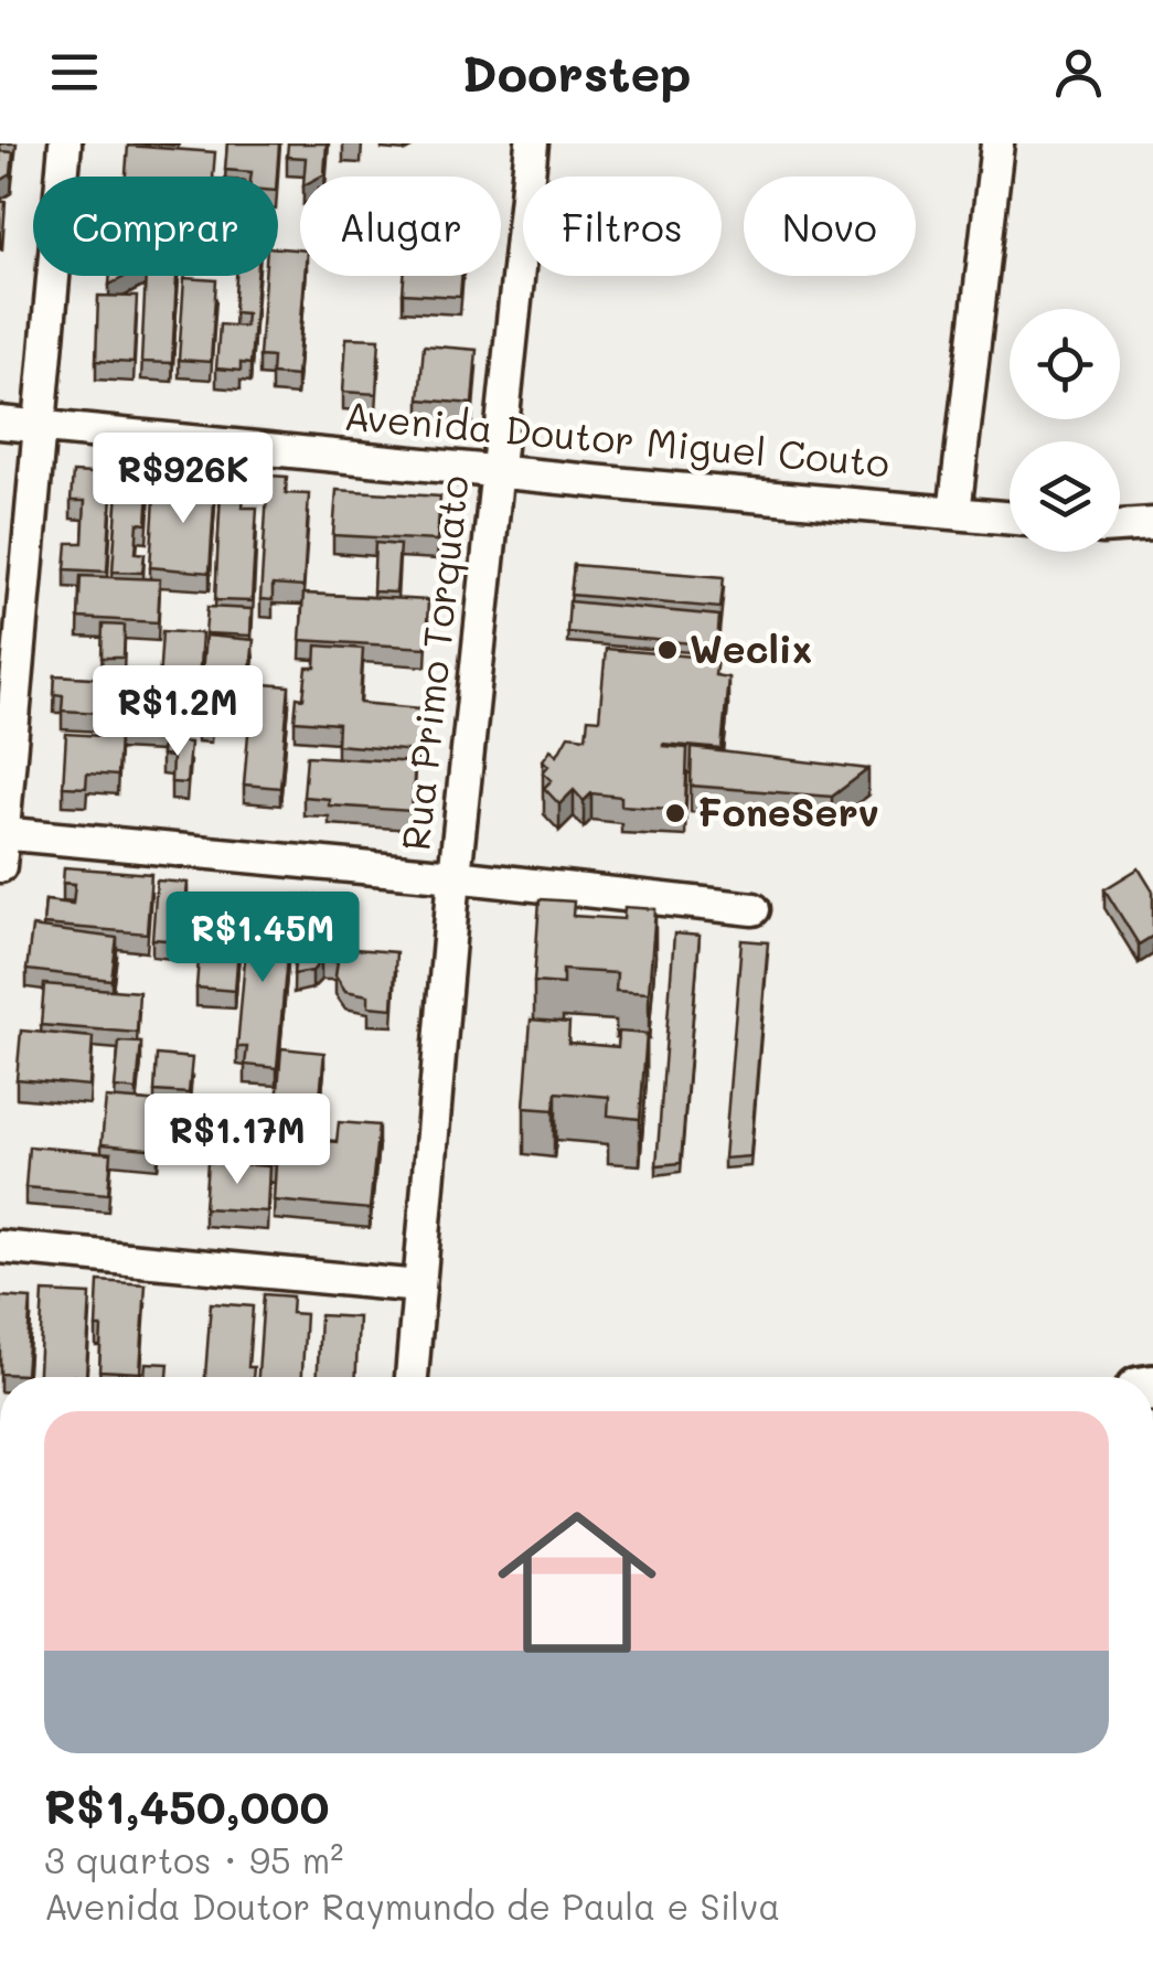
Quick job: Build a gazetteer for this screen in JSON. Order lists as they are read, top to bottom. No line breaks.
{"streets":{"street":["Avenida Doutor Miguel Couto","Rua Primo Torquato"]},"crossings":[["Avenida Doutor Miguel Couto","Rua Primo Torquato"]],"places":["Weclix","FoneServ"],"page":{"header":"Doorstep","chip":["Comprar","Alugar","Filtros","Novo"],"price":["R$926K","R$1.2M","R$1.45M","R$1.17M"],"list":[{"name":"R$1,450,000","note":"3 quartos · 95 m² · Avenida Doutor Raymundo de Paula e Silva"}]}}
